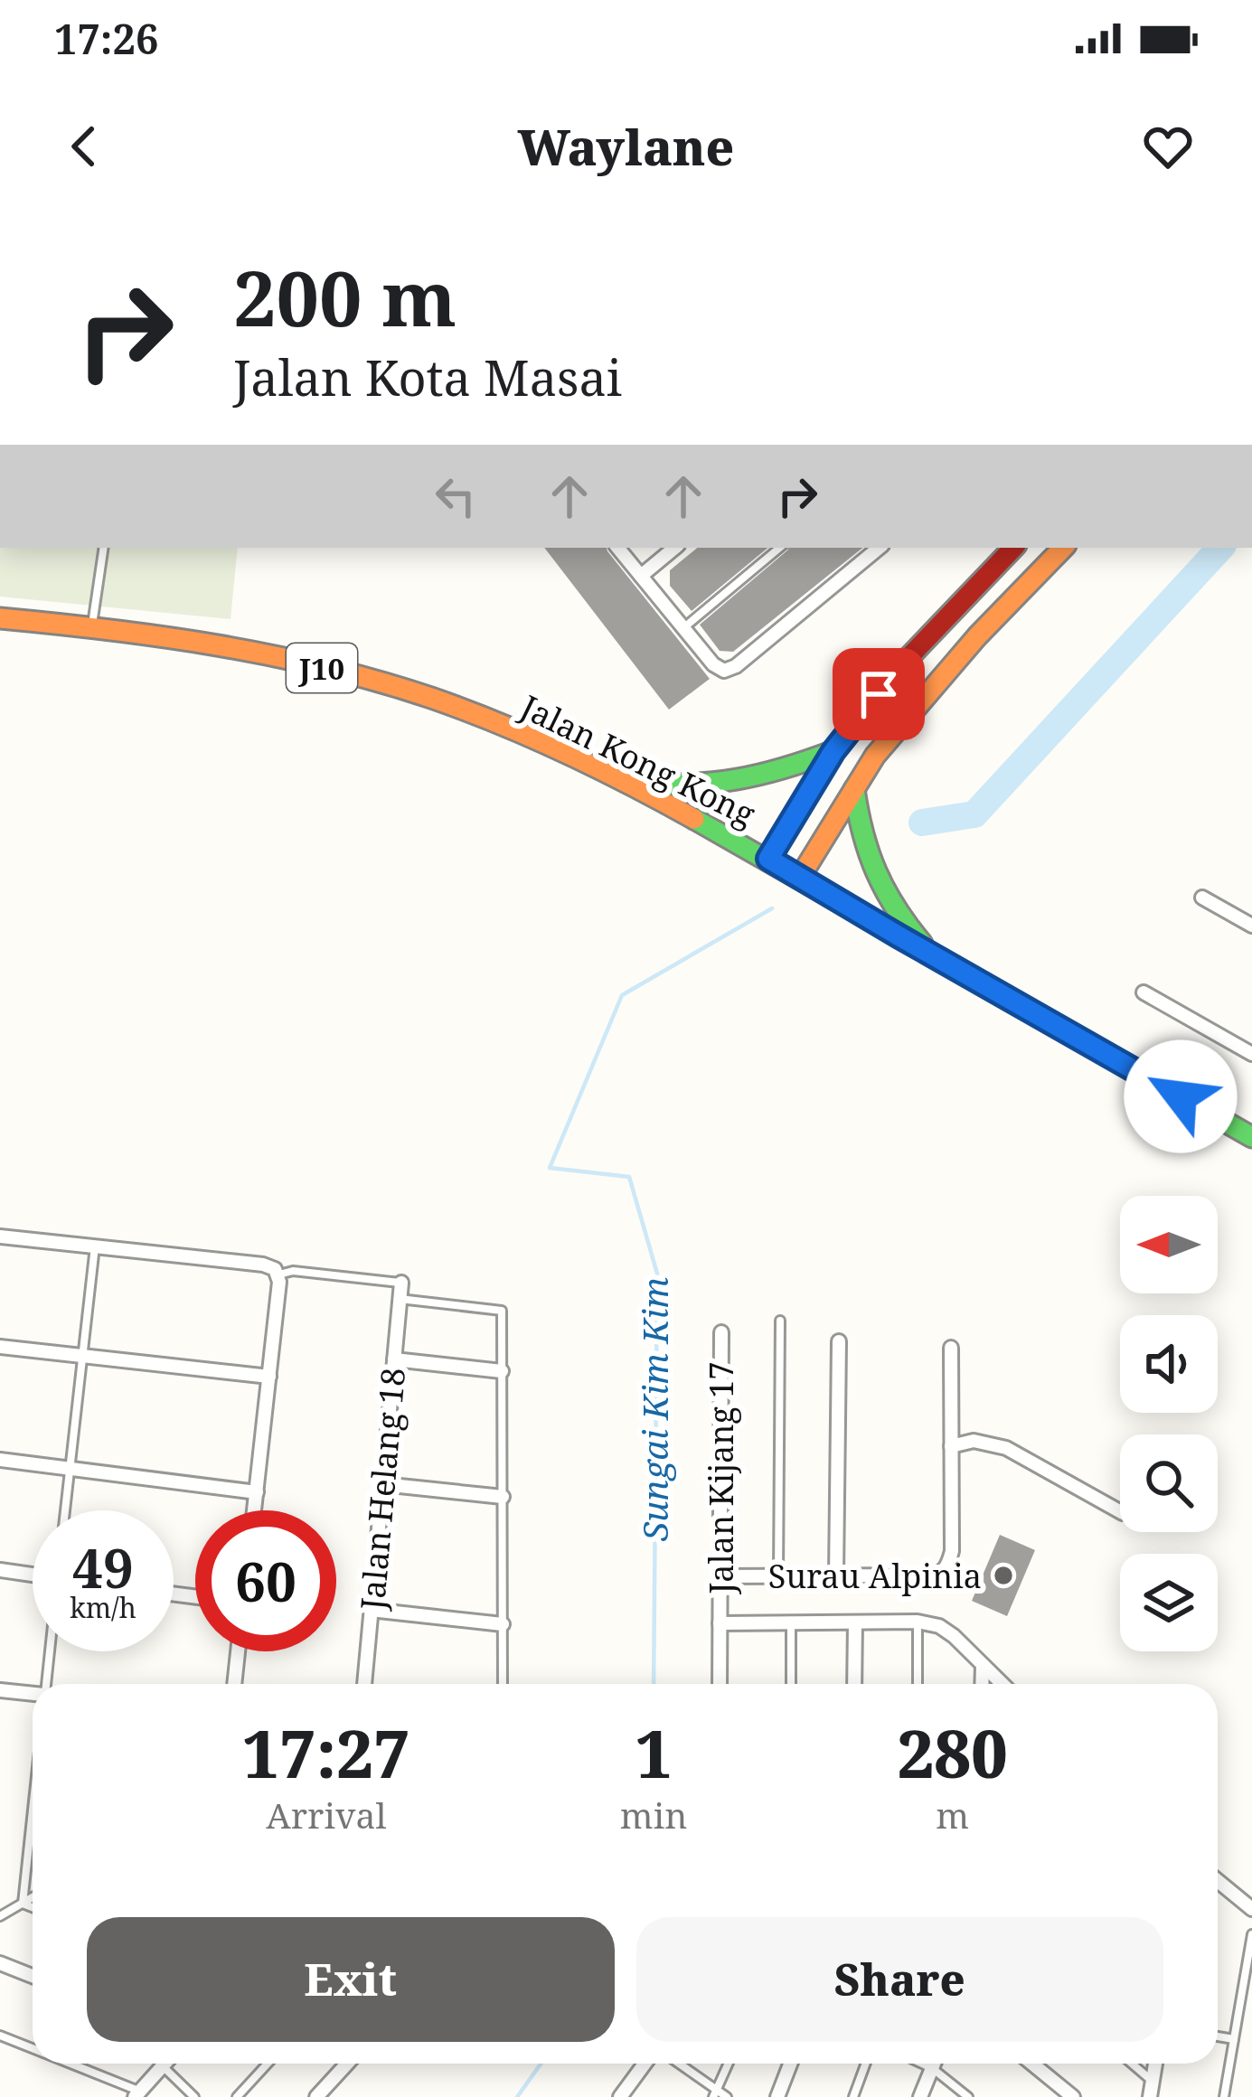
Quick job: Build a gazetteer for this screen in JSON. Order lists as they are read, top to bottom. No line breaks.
{"streets":{"main road":["J10","Jalan Kong Kong"],"street":["Jalan Kijang 17","Jalan Helang 18"]},"water":["Sungai Kim Kim"],"places":["Surau Alpinia"],"north":"left","page":{"status":"17:26","header":"Waylane","turn":["200 m","Jalan Kota Masai"],"speed":"49 km/h","limit":"60","eta":["17:27","Arrival","1","min","280","m"],"buttons":["Exit","Share"]}}
